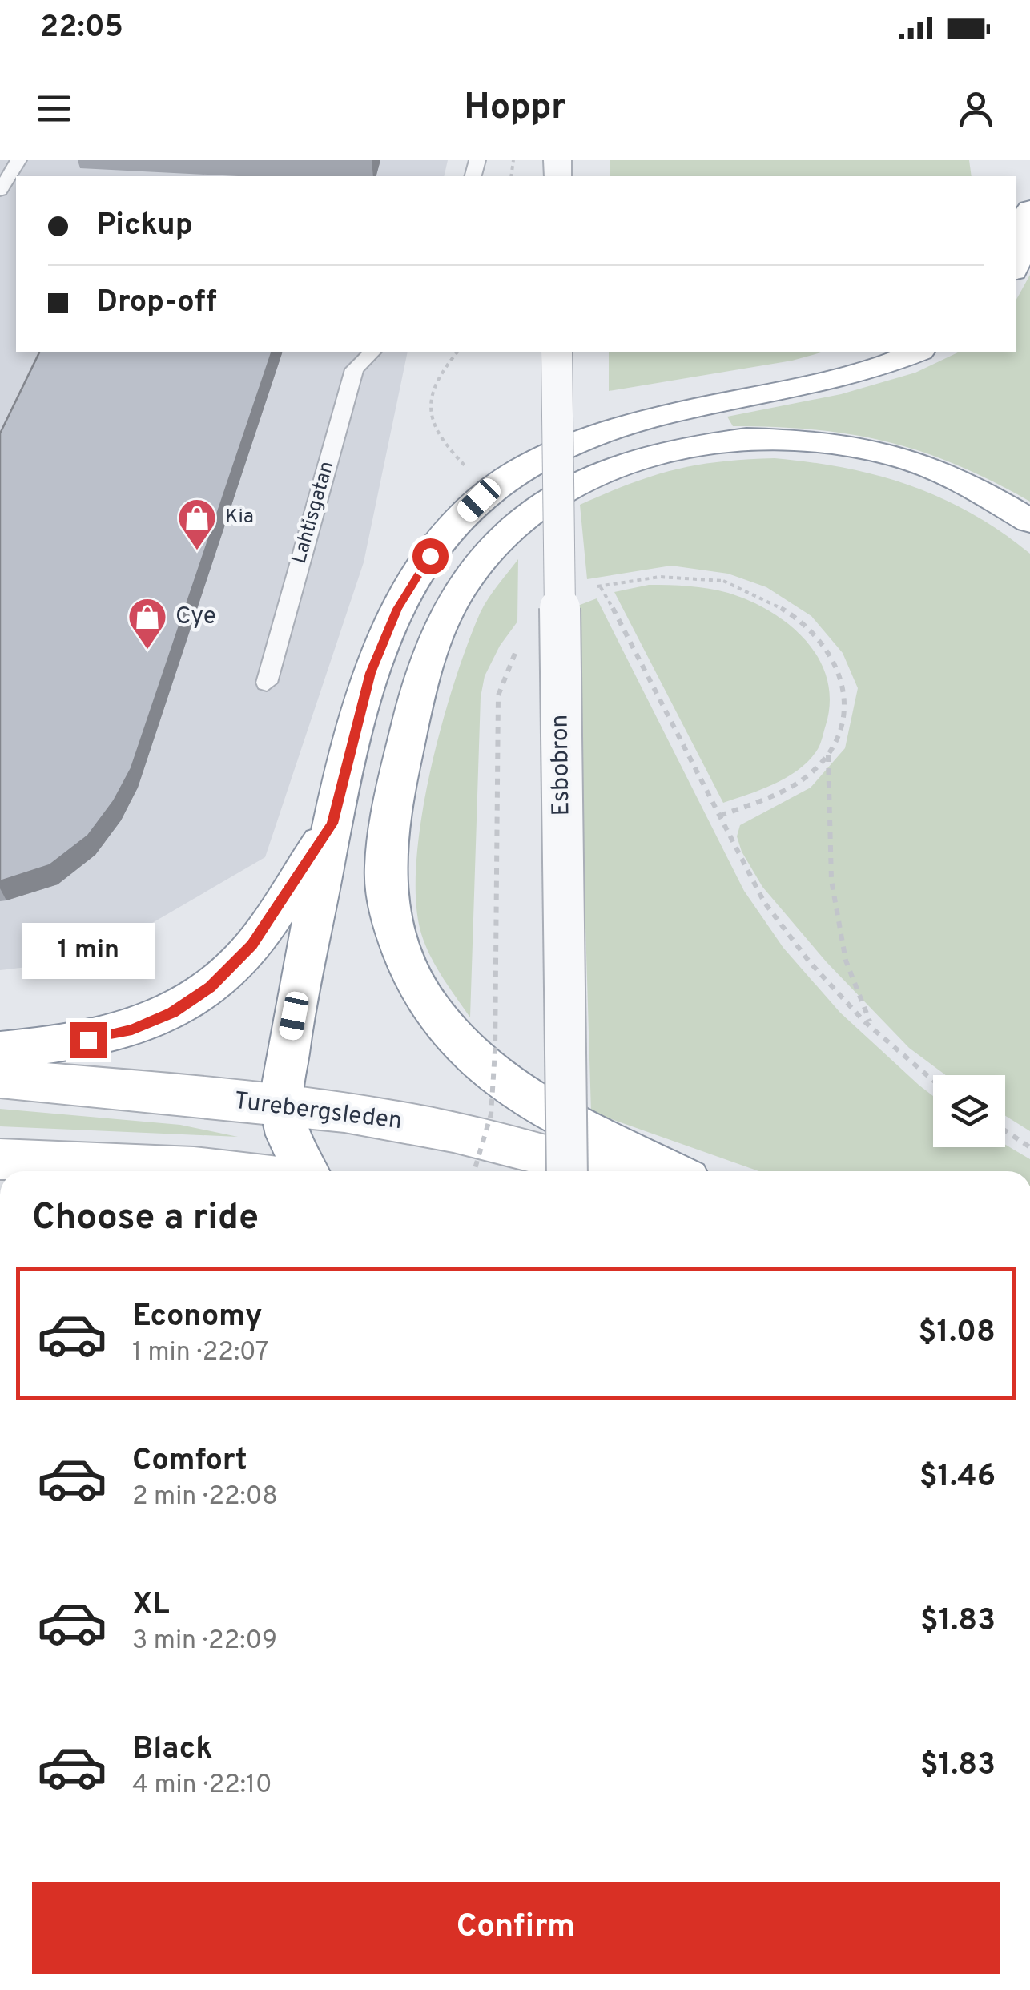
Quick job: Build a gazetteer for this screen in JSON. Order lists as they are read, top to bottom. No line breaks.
{"streets":{"main road":["Turebergsleden"],"street":["Esbobron"],"lane":["Lahtisgatan"]},"places":{"shop":["Kia","Cye"]},"page":{"status":"22:05","header":"Hoppr","banner":["Pickup","Drop-off"],"bubble":"1 min","heading":"Choose a ride","list":[{"name":"Economy","note":"1 min · 22:07","value":"$1.08"},{"name":"Comfort","note":"2 min · 22:08","value":"$1.46"},{"name":"XL","note":"3 min · 22:09","value":"$1.83"},{"name":"Black","note":"4 min · 22:10","value":"$1.83"}],"buttons":"Confirm"}}
